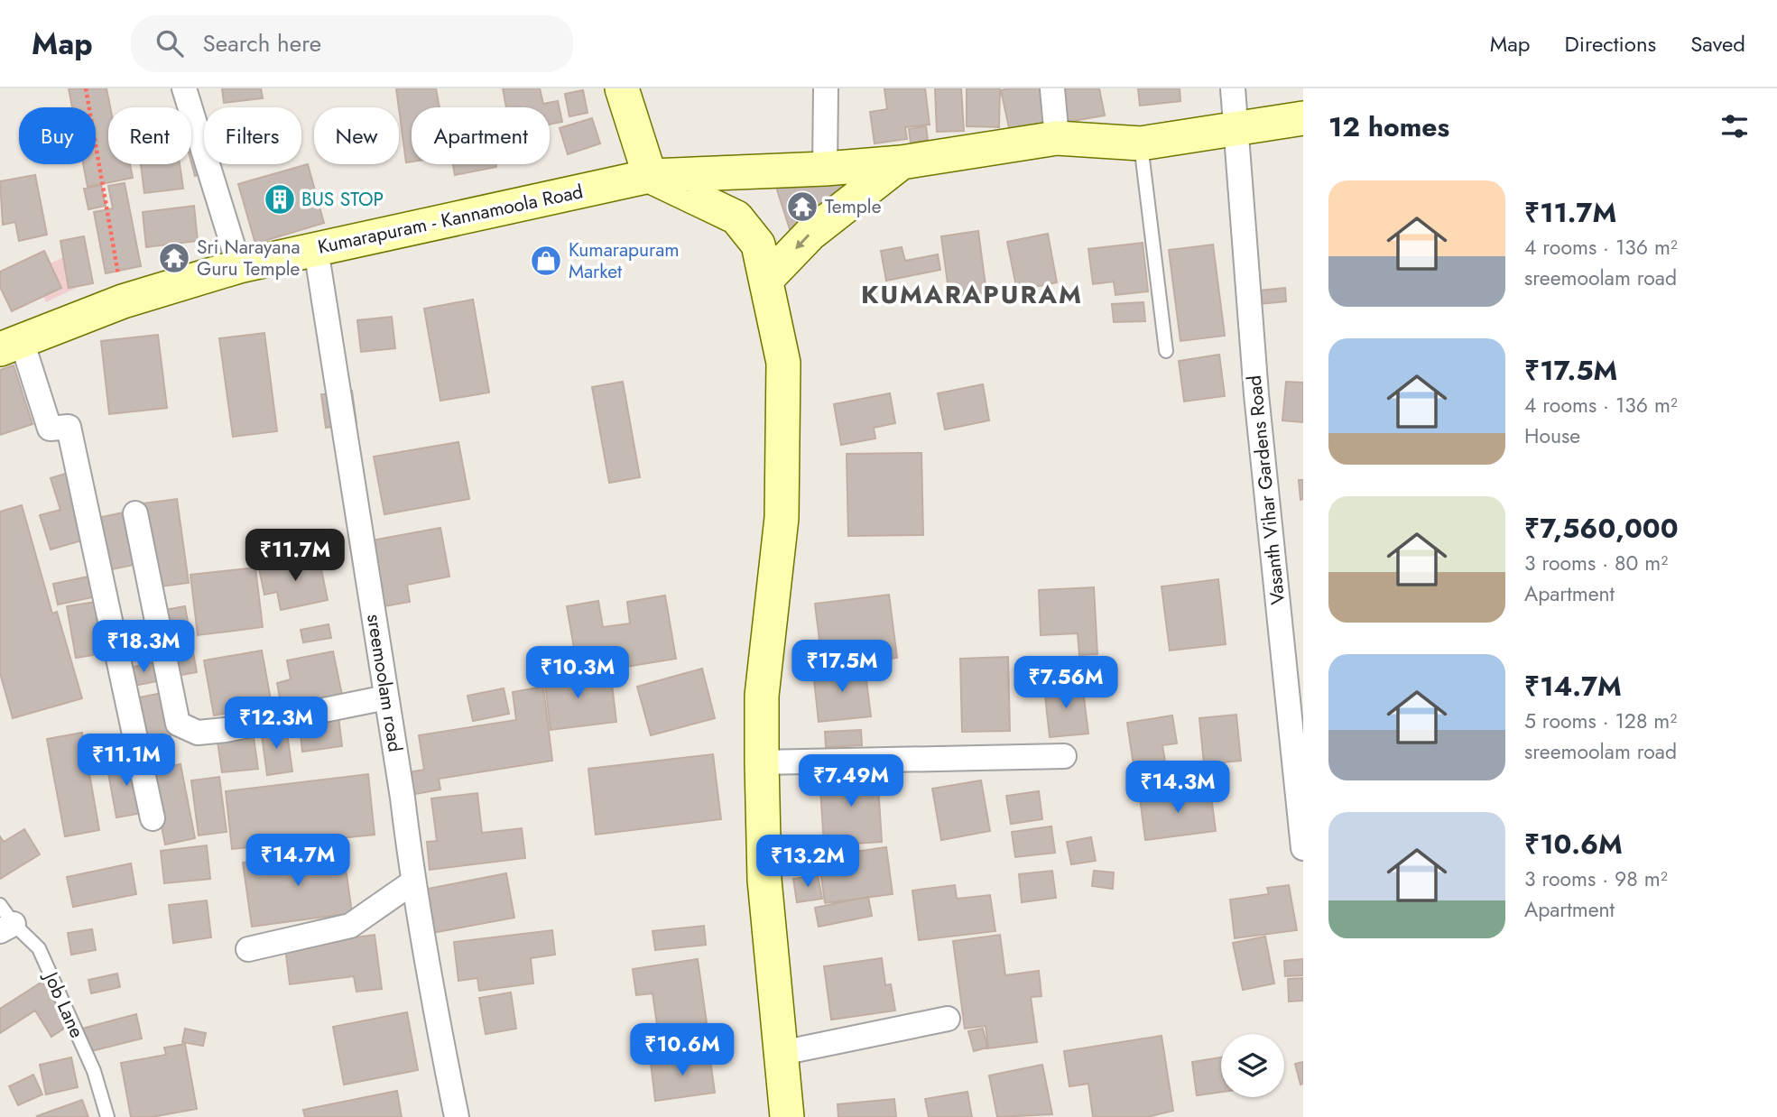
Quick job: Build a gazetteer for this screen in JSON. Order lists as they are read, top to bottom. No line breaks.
{"streets":{"main road":["Kumarapuram - Kannamoola Road"],"street":["Vasanth Vihar Gardens Road","sreemoolam road"],"lane":["Job Lane"]},"crossings":[["Kumarapuram - Kannamoola Road","Vasanth Vihar Gardens Road"],["Kumarapuram - Kannamoola Road","sreemoolam road"]],"districts":["KUMARAPURAM"],"places":{"building":["BUS STOP"],"temple":["Temple","Sri Narayana Guru Temple"],"shop":["Kumarapuram Market"]},"page":{"header":"Map","search":"Search here","nav":["Map","Directions","Saved"],"heading":"12 homes","chip":["Buy","Rent","Filters","New","Apartment"],"list":[{"name":"₹11.7M","note":"4 rooms · 136 m² · sreemoolam road"},{"name":"₹17.5M","note":"4 rooms · 136 m² · House"},{"name":"₹7,560,000","note":"3 rooms · 80 m² · Apartment"},{"name":"₹14.7M","note":"5 rooms · 128 m² · sreemoolam road"},{"name":"₹10.6M","note":"3 rooms · 98 m² · Apartment"}],"price":["₹11.7M","₹18.3M","₹17.5M","₹10.3M","₹7.56M","₹12.3M","₹11.1M","₹7.49M","₹14.3M","₹14.7M","₹13.2M","₹10.6M"]}}
